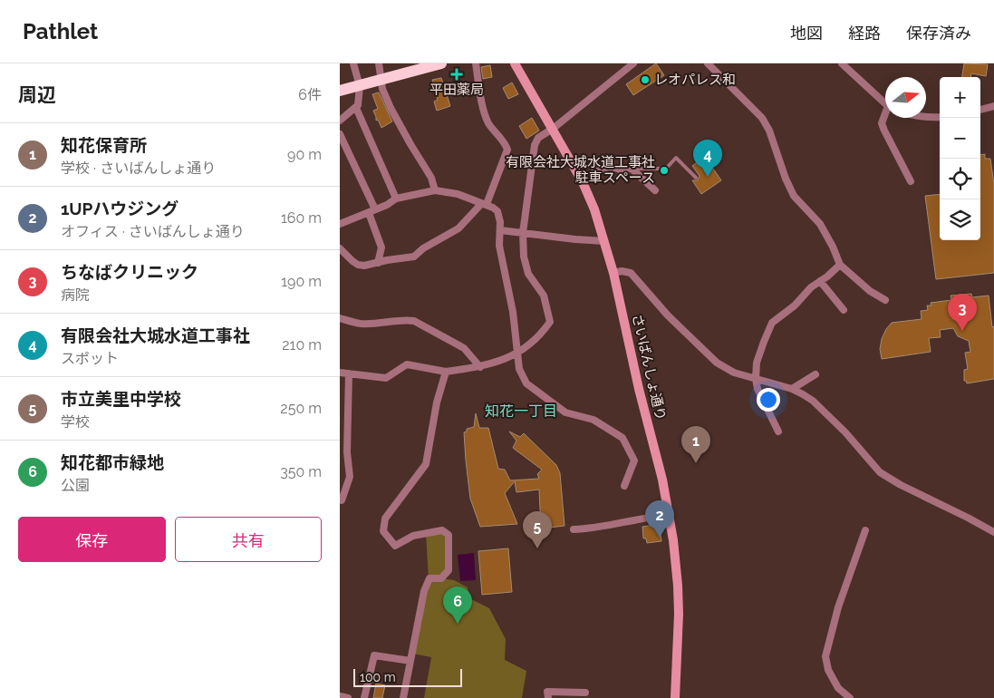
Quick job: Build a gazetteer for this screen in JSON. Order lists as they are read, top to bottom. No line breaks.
{"streets":{"main road":["さいばんしょ通り"]},"districts":["知花一丁目"],"places":{"health":["平田薬局"],"other":["レオパレス和","有限会社大城水道工事社 駐車スペース"]},"scale_bar":"100 m","north":"right","page":{"header":"Pathlet","nav":["地図","経路","保存済み"],"heading":["周辺","6件"],"map_buttons":["+","−"],"list":[{"mark":"1","name":"知花保育所","note":"学校 · さいばんしょ通り","value":"90 m"},{"mark":"2","name":"1UPハウジング","note":"オフィス · さいばんしょ通り","value":"160 m"},{"mark":"3","name":"ちなばクリニック","note":"病院","value":"190 m"},{"mark":"4","name":"有限会社大城水道工事社","note":"スポット","value":"210 m"},{"mark":"5","name":"市立美里中学校","note":"学校","value":"250 m"},{"mark":"6","name":"知花都市緑地","note":"公園","value":"350 m"}],"pins":["4","3","1","2","5","6"],"buttons":["保存","共有"],"scale":"100 m"}}
